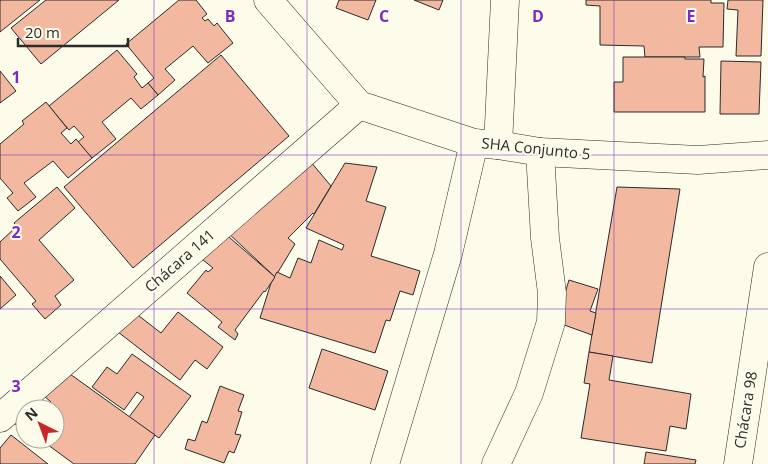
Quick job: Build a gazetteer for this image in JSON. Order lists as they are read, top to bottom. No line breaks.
{"streets":{"street":["SHA Conjunto 5","Chácara 141","Chácara 98"]},"crossings":[["SHA Conjunto 5","Chácara 141"]],"scale_bar":"20 m","north":"top left","grid":{"columns":["B","C","D","E"],"rows":["1","2","3"]}}
